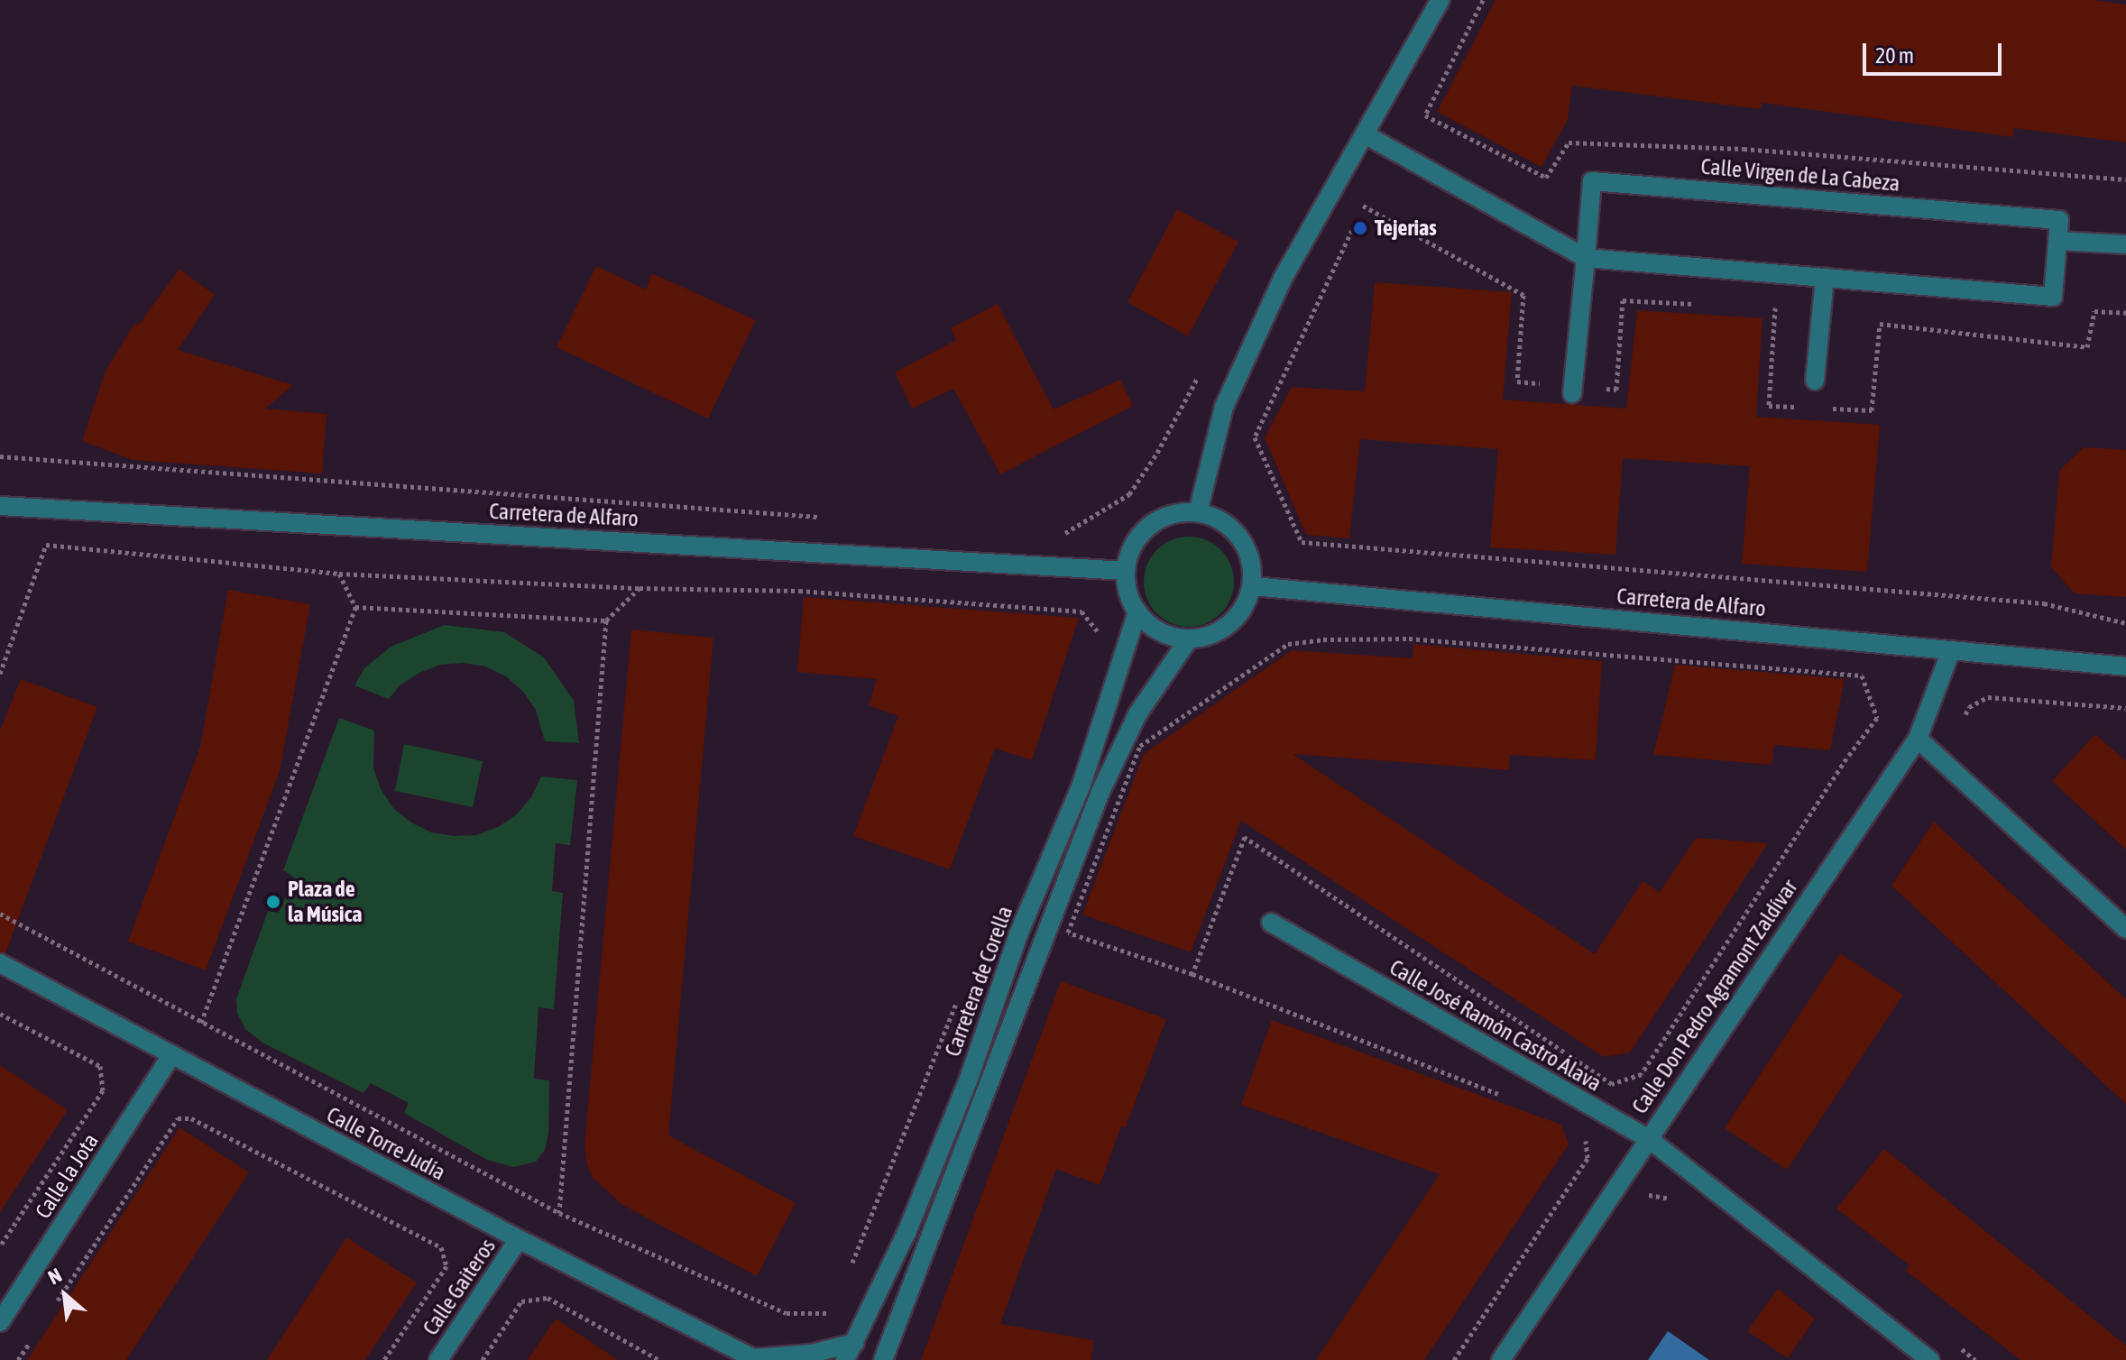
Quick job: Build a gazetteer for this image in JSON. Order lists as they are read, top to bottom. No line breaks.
{"streets":{"street":["Calle Virgen de La Cabeza","Carretera de Alfaro","Carretera de Corella","Calle Don Pedro Agramont Zaldívar","Calle José Ramón Castro Álava","Calle Torre Judía","Calle la Jota","Calle Gaiteros"]},"crossings":[["Carretera de Alfaro","Carretera de Corella"],["Carretera de Alfaro","Calle Don Pedro Agramont Zaldívar"],["Carretera de Corella","Calle Torre Judía"],["Calle Don Pedro Agramont Zaldívar","Calle José Ramón Castro Álava"],["Calle Torre Judía","Calle la Jota"],["Calle Torre Judía","Calle Gaiteros"]],"places":["Tejerias","Plaza de la Música"],"scale_bar":"20 m","north":"top left"}
